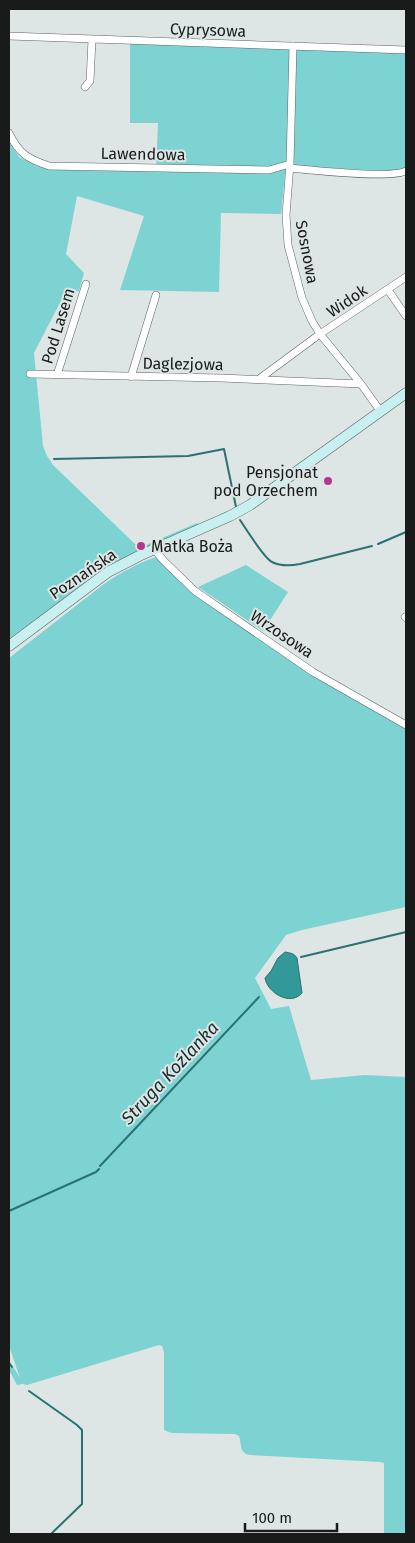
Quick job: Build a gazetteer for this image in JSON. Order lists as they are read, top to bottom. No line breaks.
{"streets":{"street":["Cyprysowa","Lawendowa","Sosnowa","Widok","Pod Lasem","Daglezjowa","Poznańska","Wrzosowa"]},"crossings":[["Cyprysowa","Sosnowa"],["Lawendowa","Sosnowa"],["Sosnowa","Widok"],["Sosnowa","Daglezjowa"],["Sosnowa","Poznańska"],["Pod Lasem","Daglezjowa"],["Poznańska","Wrzosowa"]],"water":["Struga Koźlanka"],"places":["Pensjonat pod Orzechem","Matka Boża"],"scale_bar":"100 m"}
